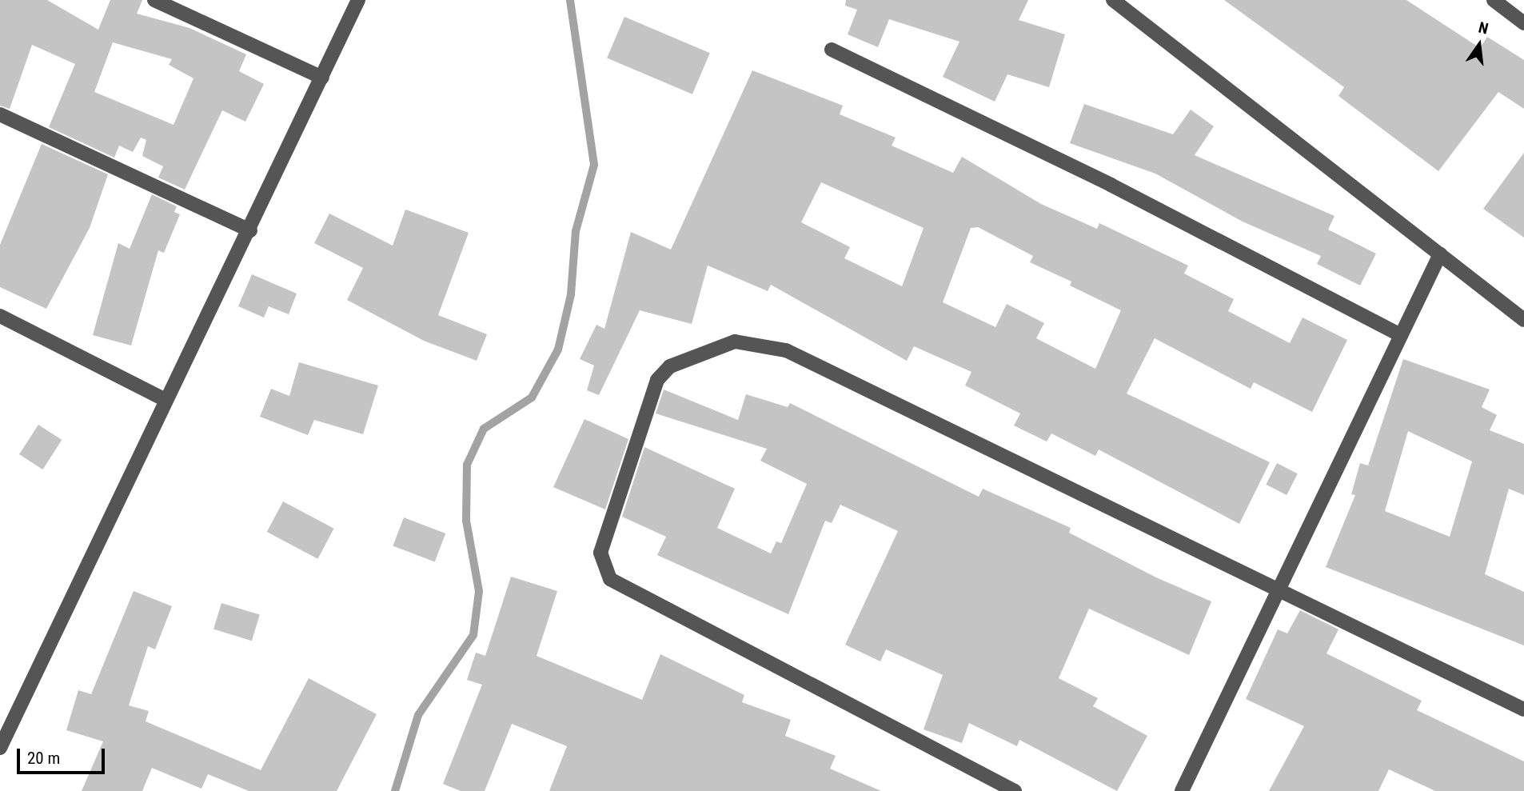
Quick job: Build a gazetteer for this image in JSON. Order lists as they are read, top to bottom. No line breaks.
{"scale_bar":"20 m","north":"top"}
